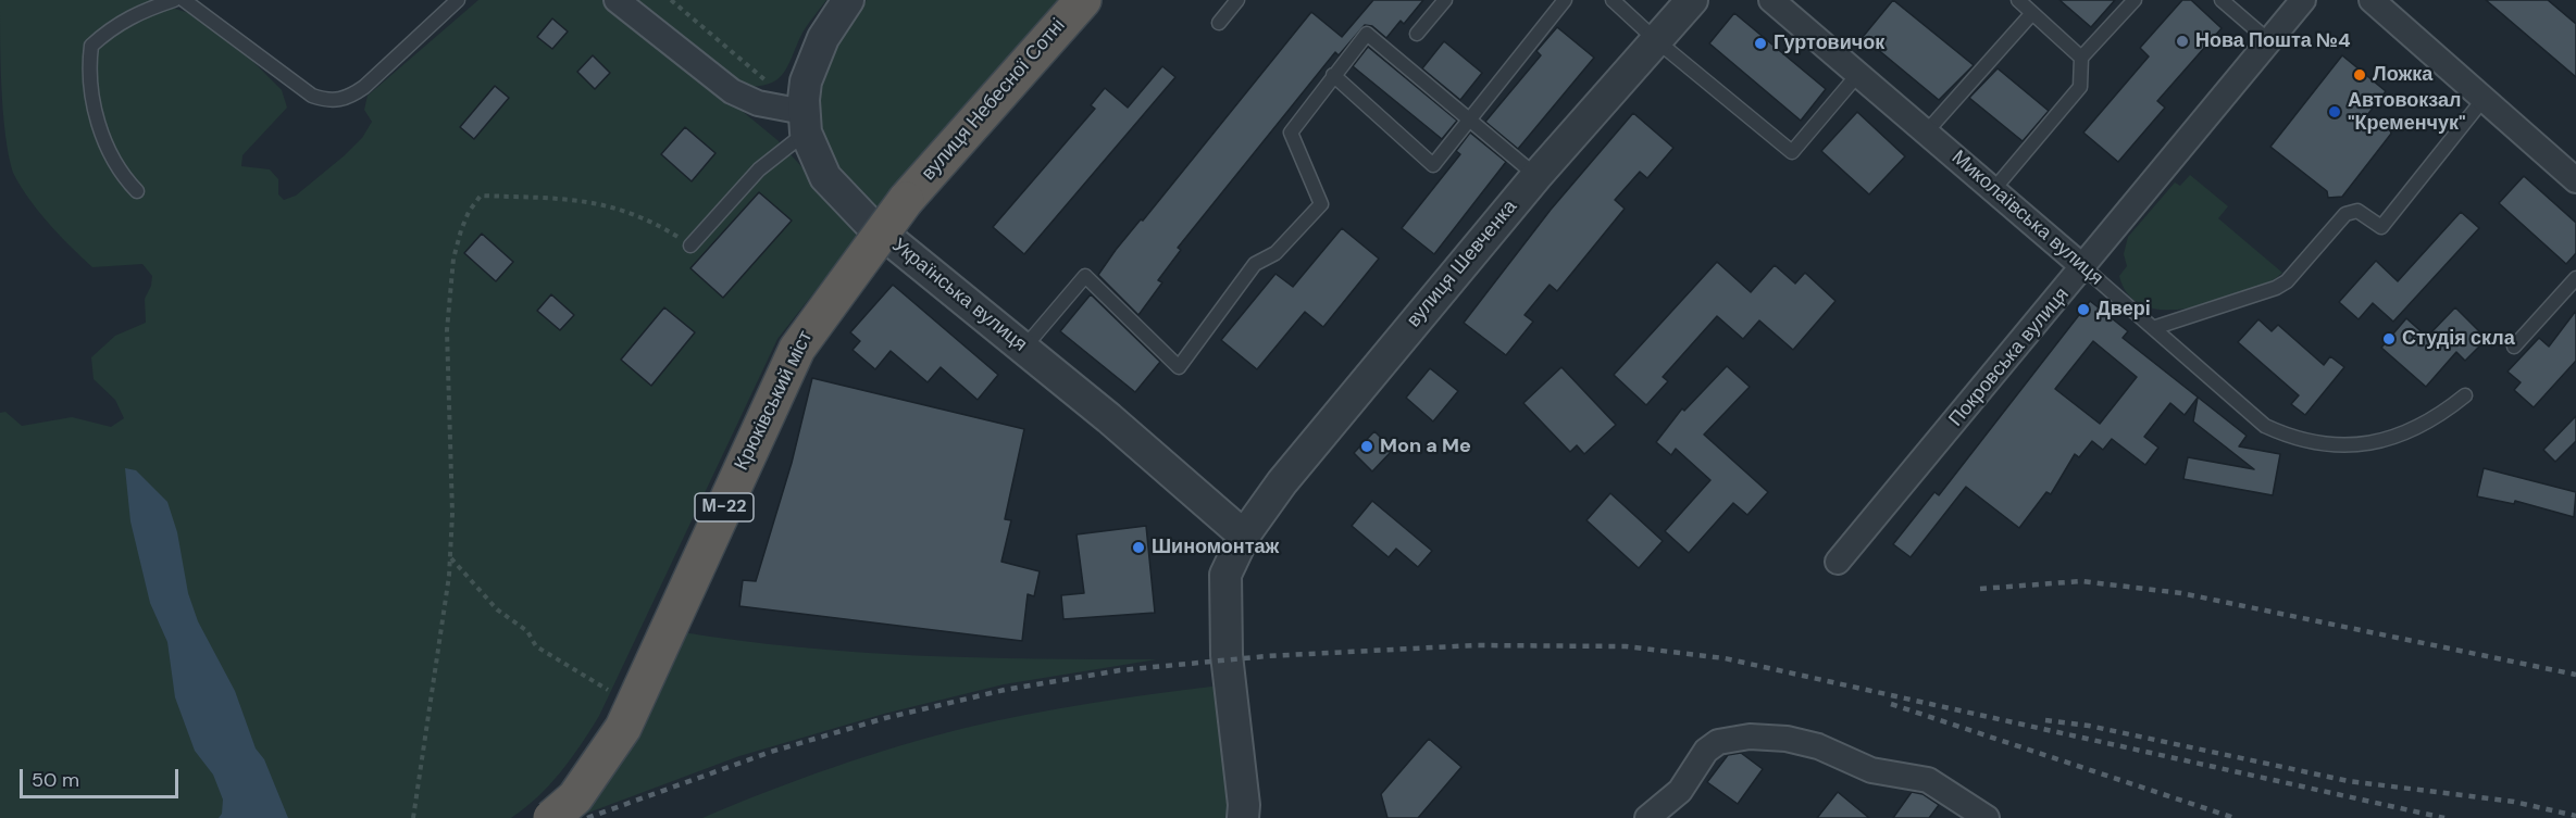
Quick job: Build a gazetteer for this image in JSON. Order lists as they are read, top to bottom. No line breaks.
{"streets":{"highway":["вулиця Небесної Сотні","Крюківський міст","М-22"],"street":["Миколаївська вулиця","вулиця Шевченка","Українська вулиця","Покровська вулиця"]},"crossings":[["вулиця Небесної Сотні","Крюківський міст"],["Миколаївська вулиця","Покровська вулиця"],["вулиця Шевченка","Українська вулиця"]],"places":["Нова Пошта №4","Гуртовичок","Ложка","Автовокзал \"Кременчук\"","Двері","Студія скла","Mon a Me","Шиномонтаж"],"scale_bar":"50 m"}
